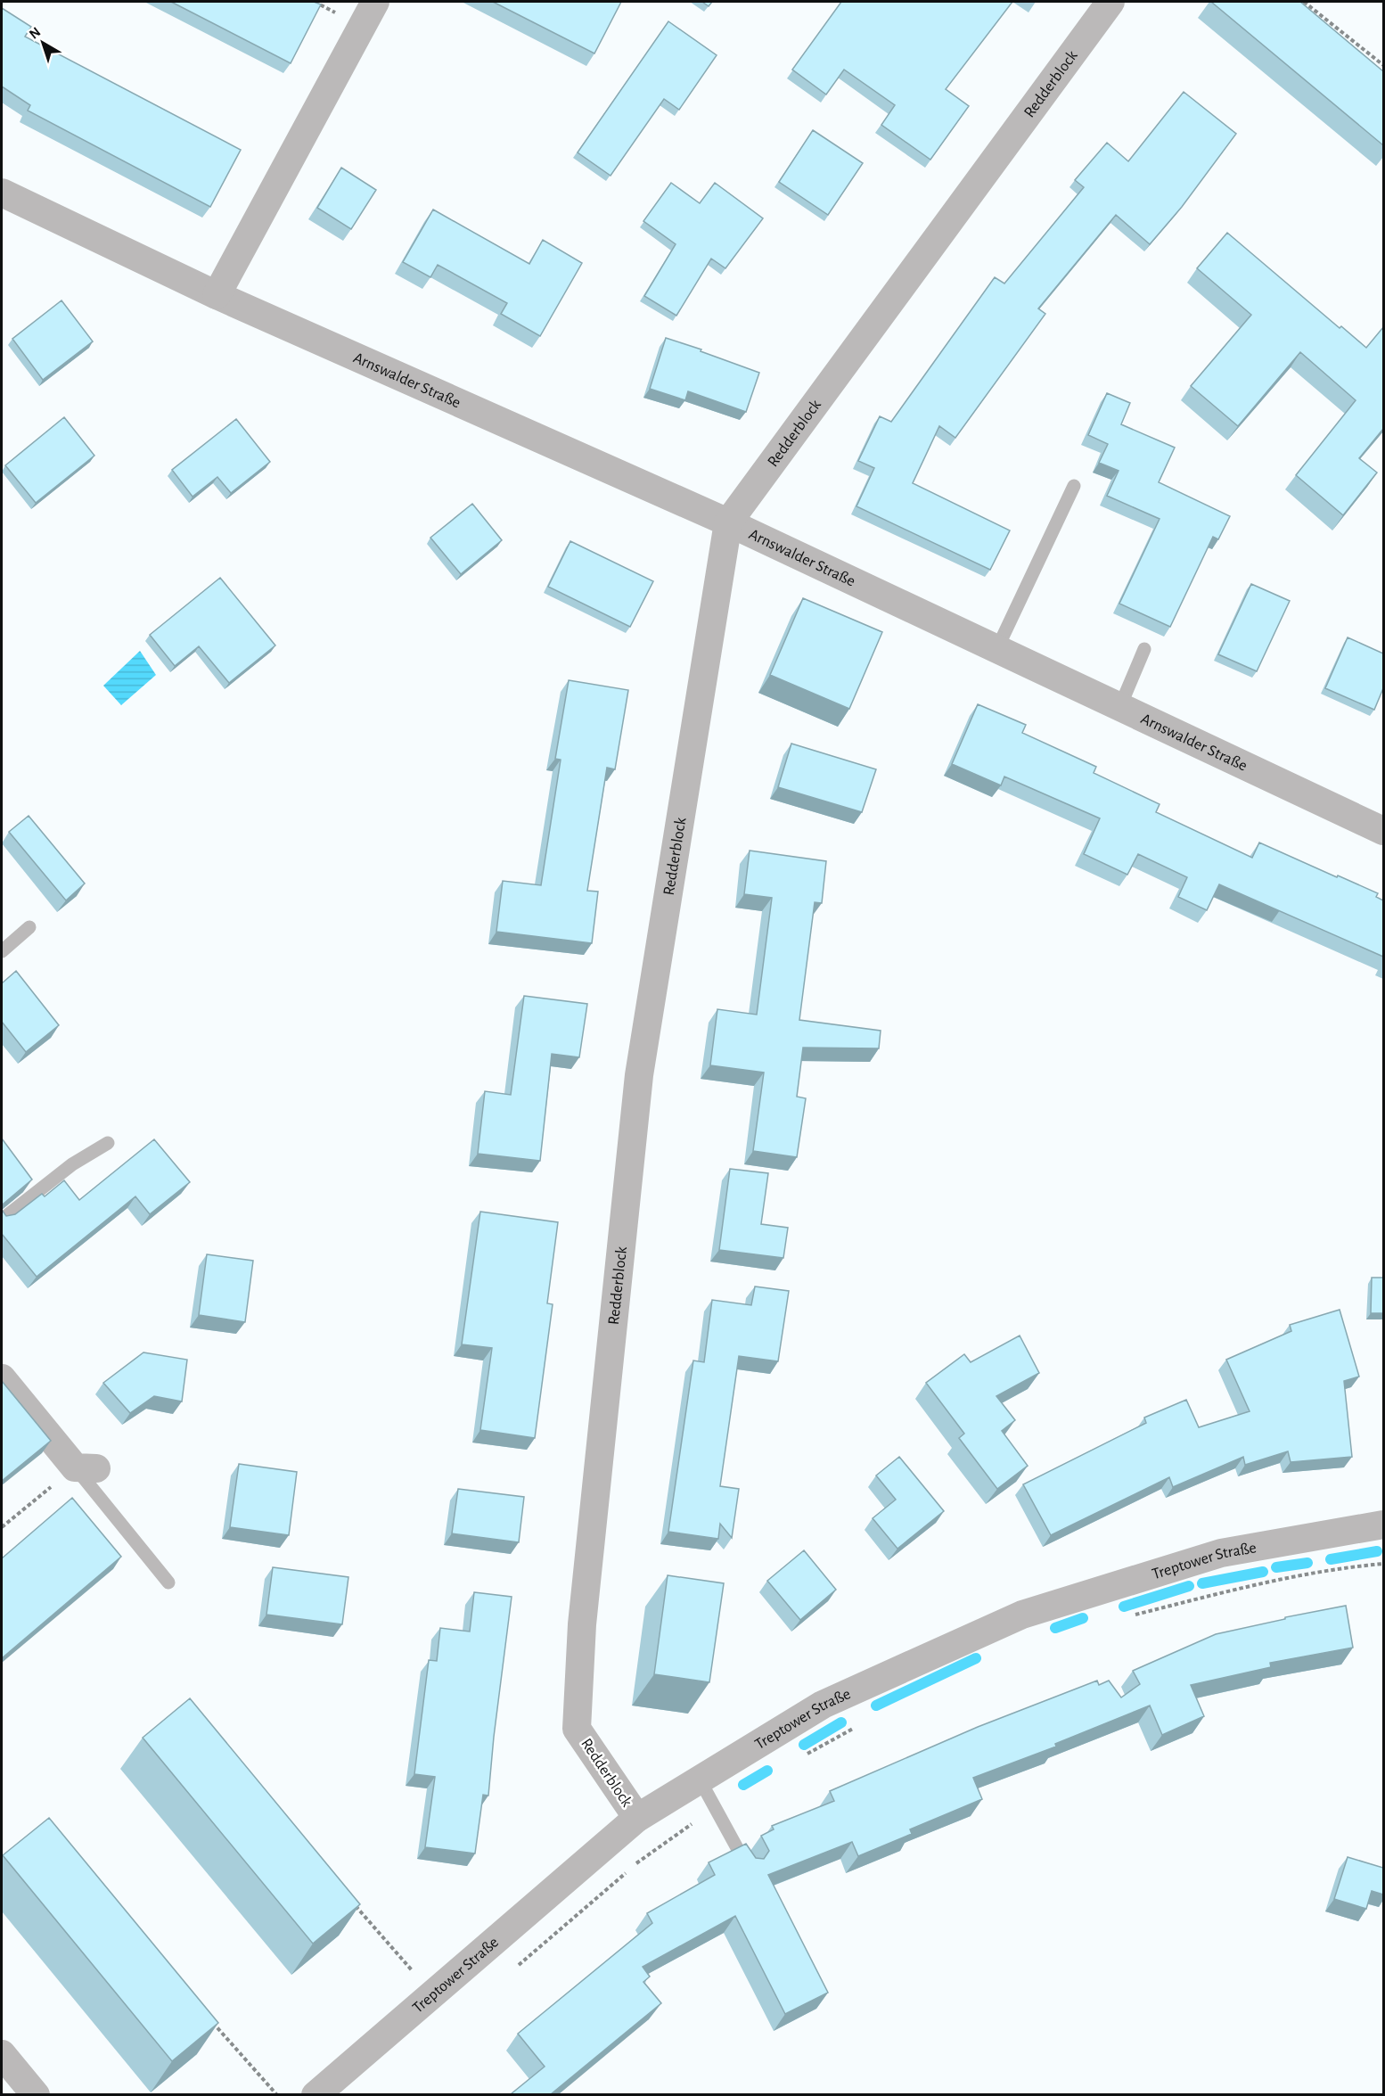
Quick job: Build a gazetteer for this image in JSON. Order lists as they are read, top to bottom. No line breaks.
{"streets":{"street":["Redderblock","Arnswalder Straße","Treptower Straße"]},"crossings":[["Redderblock","Arnswalder Straße"],["Redderblock","Treptower Straße"]],"north":"top left"}
